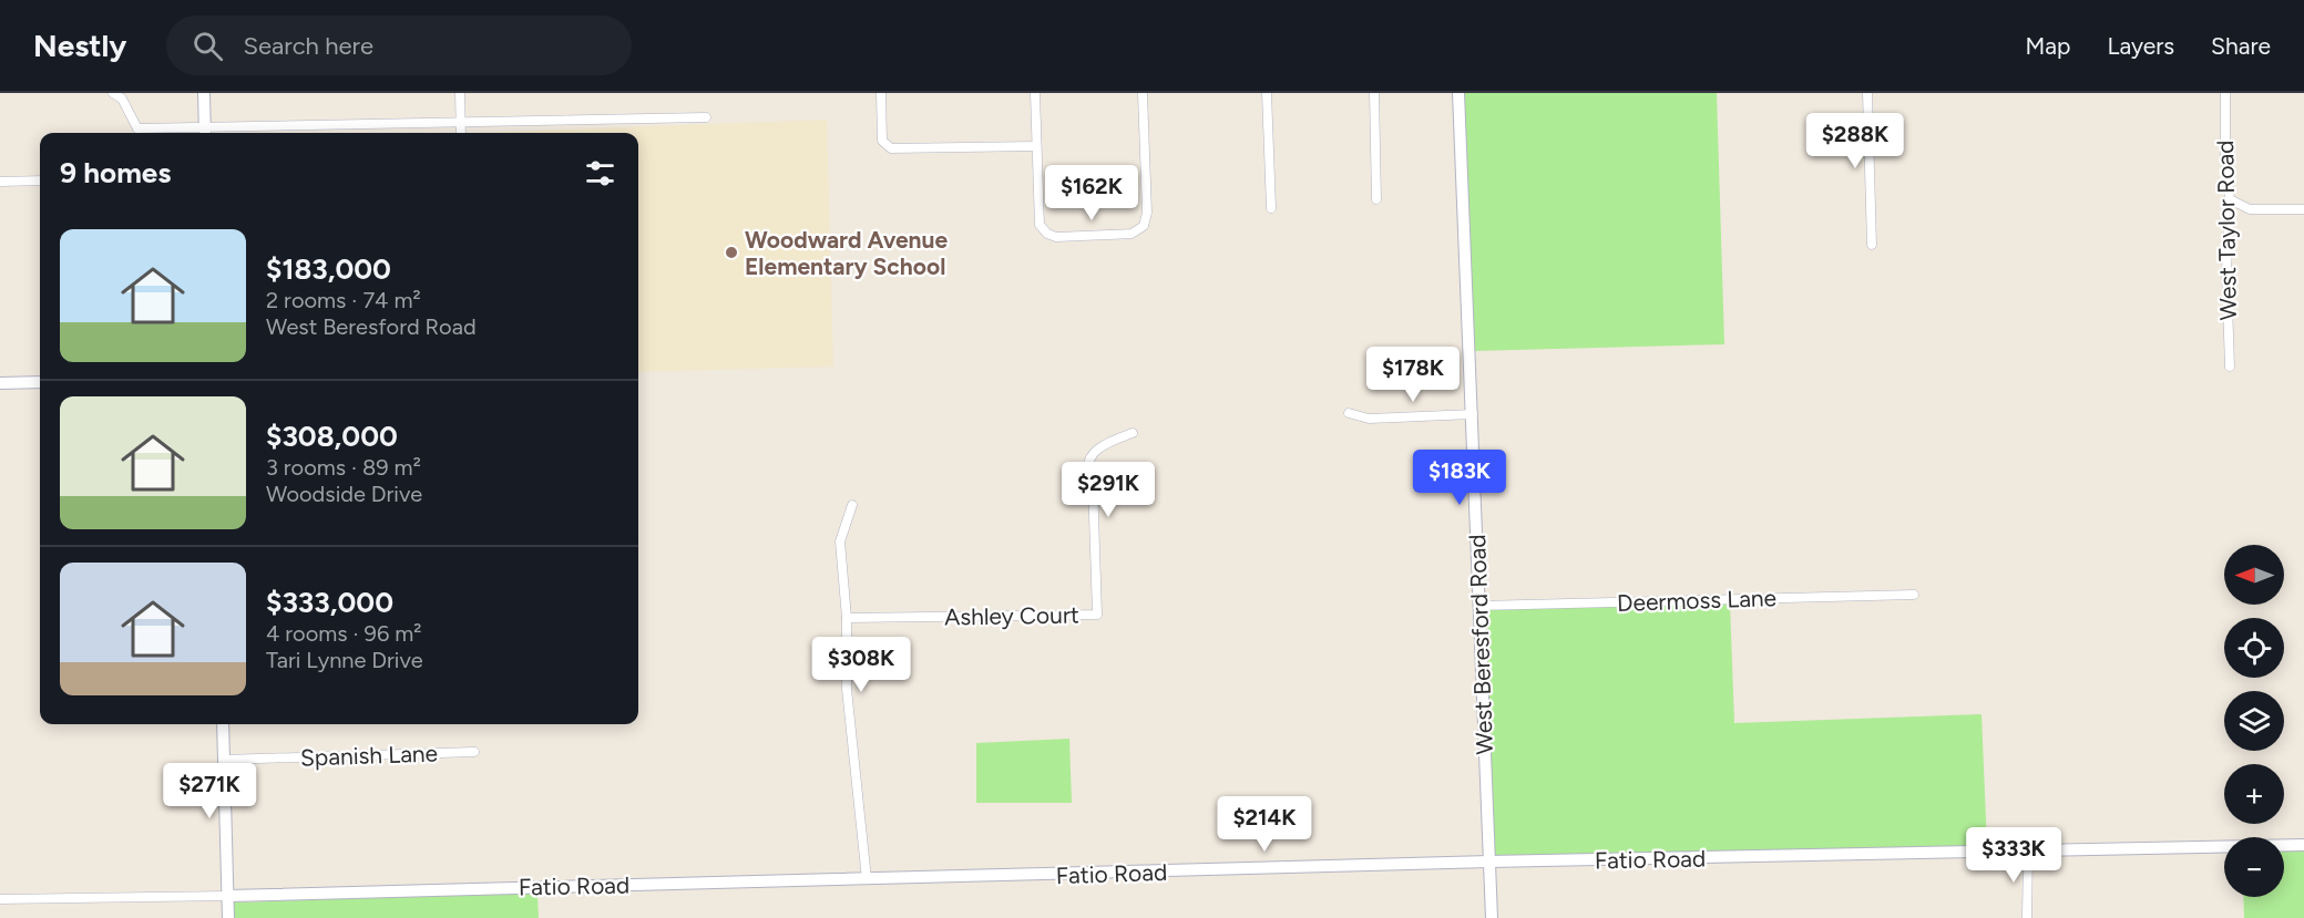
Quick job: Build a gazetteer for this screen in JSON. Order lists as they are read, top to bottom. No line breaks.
{"streets":{"street":["West Taylor Road","Deermoss Lane","Ashley Court","West Beresford Road","Spanish Lane","Fatio Road"]},"crossings":[["Deermoss Lane","West Beresford Road"],["West Beresford Road","Fatio Road"]],"places":["Woodward Avenue Elementary School"],"north":"left","page":{"header":"Nestly","search":"Search here","nav":["Map","Layers","Share"],"price":["$288K","$162K","$178K","$183K","$291K","$308K","$271K","$214K","$333K"],"heading":"9 homes","list":[{"name":"$183,000","note":"2 rooms · 74 m² · West Beresford Road"},{"name":"$308,000","note":"3 rooms · 89 m² · Woodside Drive"},{"name":"$333,000","note":"4 rooms · 96 m² · Tari Lynne Drive"}],"map_buttons":["+","−"]}}
